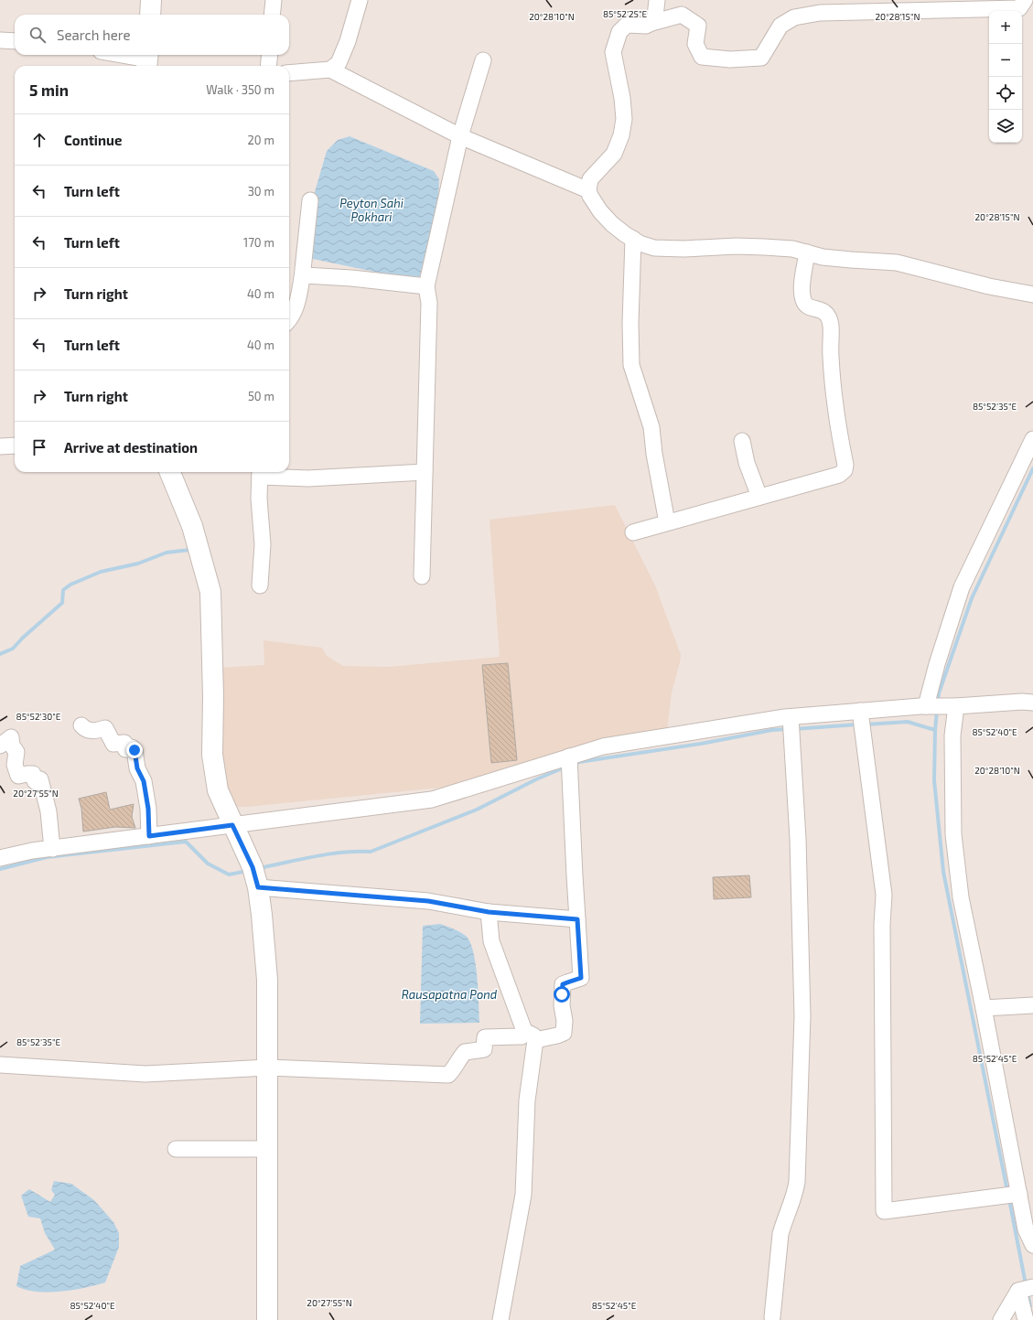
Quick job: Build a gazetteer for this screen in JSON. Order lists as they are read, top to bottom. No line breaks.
{"water":["Peyton Sahi Pokhari","Rausapatna Pond"],"page":{"map_buttons":["+","−"],"search":"Search here","heading":["5 min","Walk · 350 m"],"list":[["Continue","20 m"],["Turn left","30 m"],["Turn left","170 m"],["Turn right","40 m"],["Turn left","40 m"],["Turn right","50 m"],"Arrive at destination"]},"coordinates":["85°52'25\"E","20°28'15\"N","20°28'10\"N","85°52'35\"E","85°52'30\"E","85°52'40\"E","20°27'55\"N","85°52'45\"E"]}
